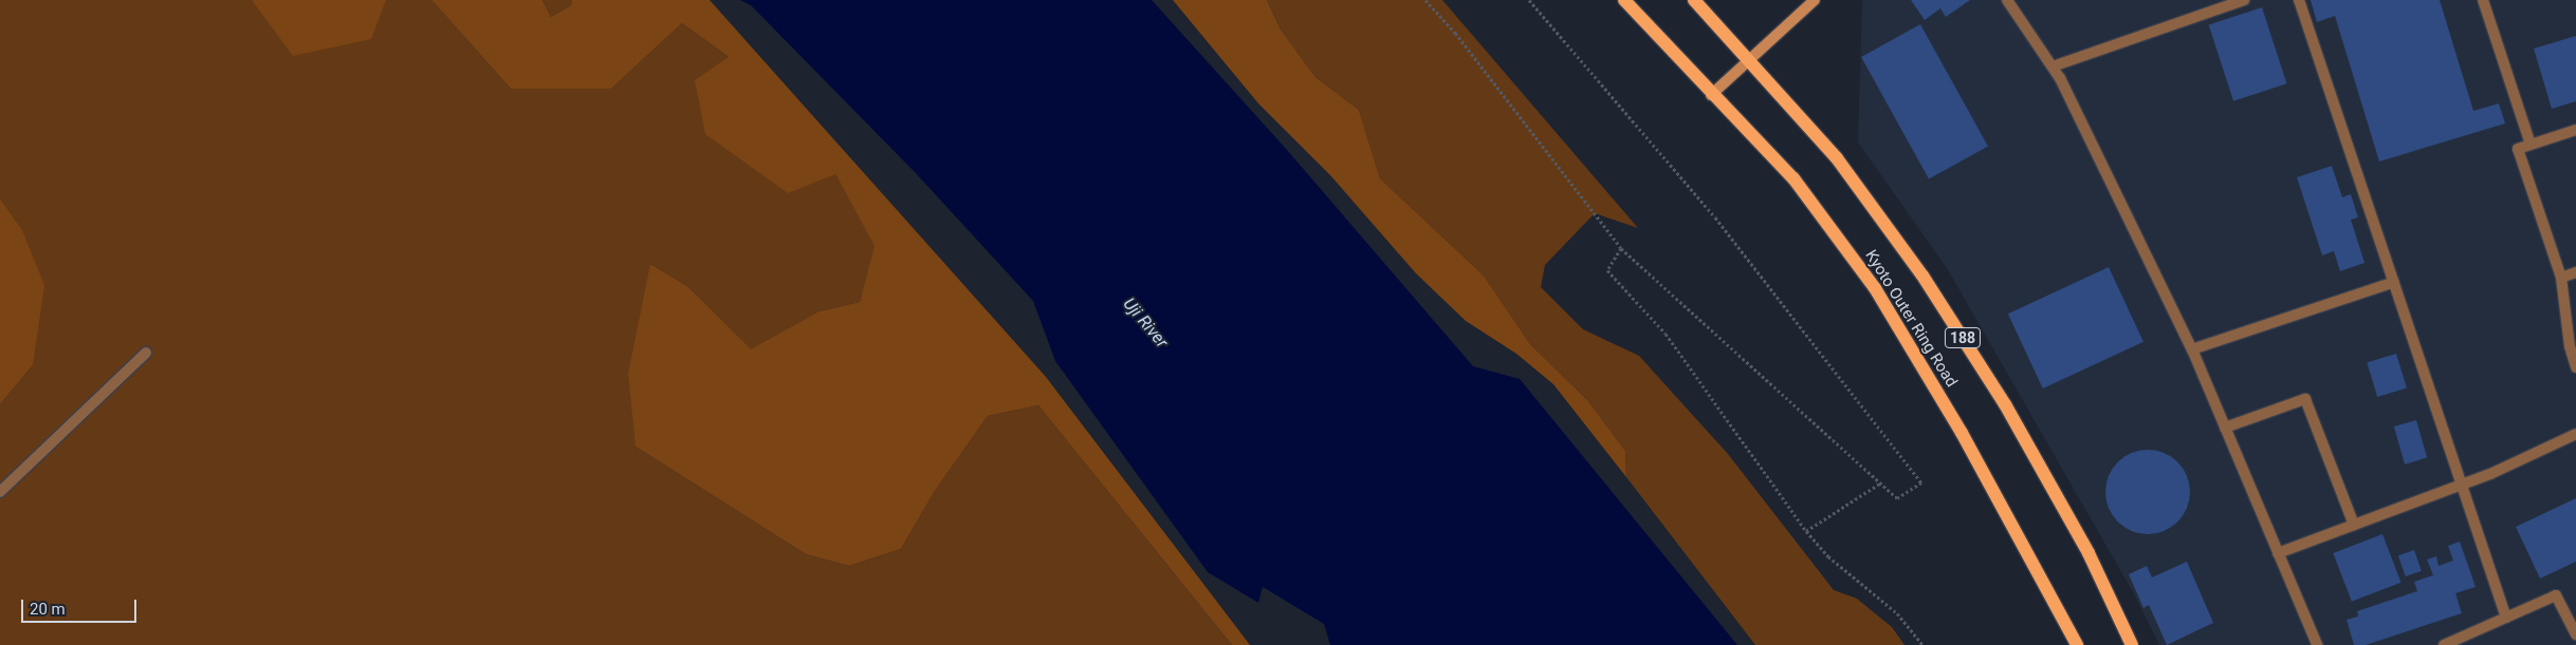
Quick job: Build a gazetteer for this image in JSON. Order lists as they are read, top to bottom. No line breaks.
{"streets":{"main road":["Kyoto Outer Ring Road","188"]},"water":["Uji River"],"scale_bar":"20 m"}
